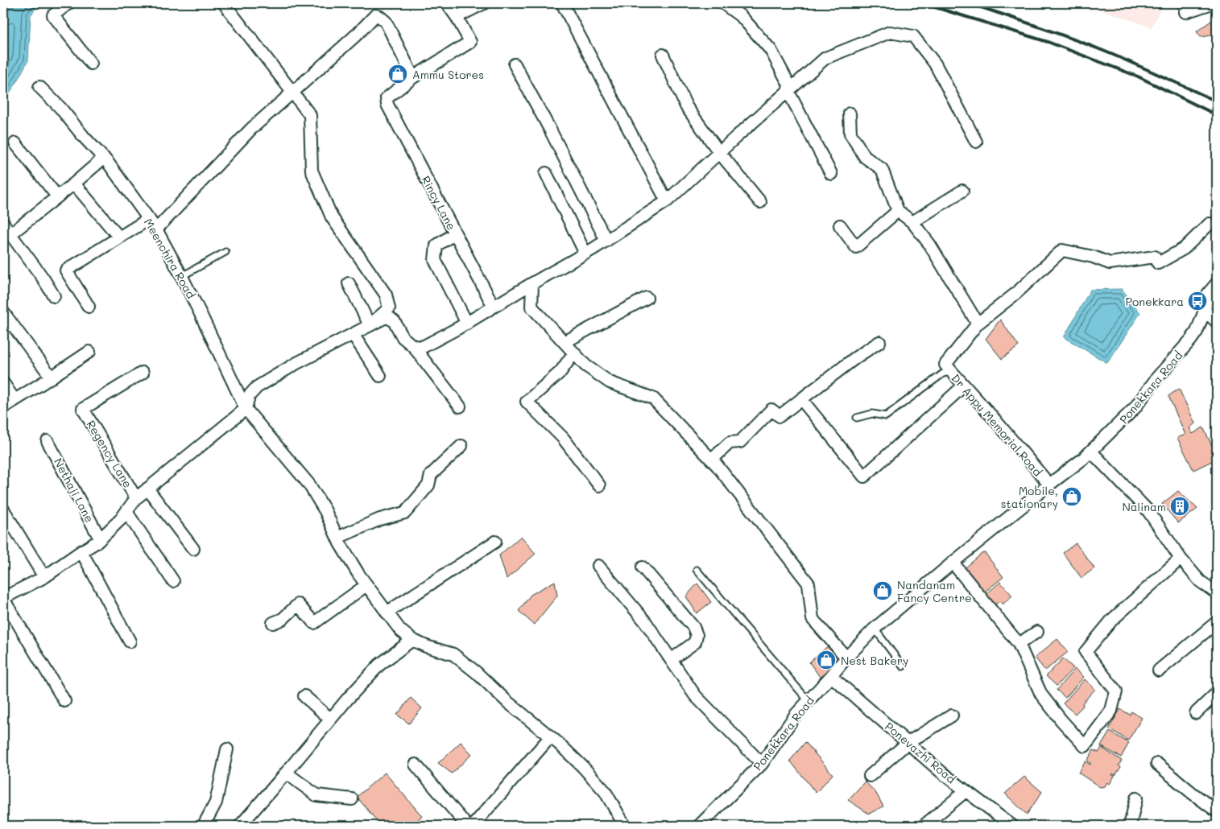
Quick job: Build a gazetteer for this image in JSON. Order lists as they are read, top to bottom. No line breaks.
{"streets":{"street":["Rincy Lane","Meenchira Road","Ponekkara Road","Dr Appu Memorial Road","Regency Lane","Nethaji Lane","Ponevazhi Road"]},"crossings":[["Ponekkara Road","Dr Appu Memorial Road"],["Ponekkara Road","Ponevazhi Road"]],"places":{"shop":["Ammu Stores","Mobile, stationary","Nandanam Fancy Centre","Nest Bakery"],"bus stop":["Ponekkara"],"building":["Nalinam"]}}
